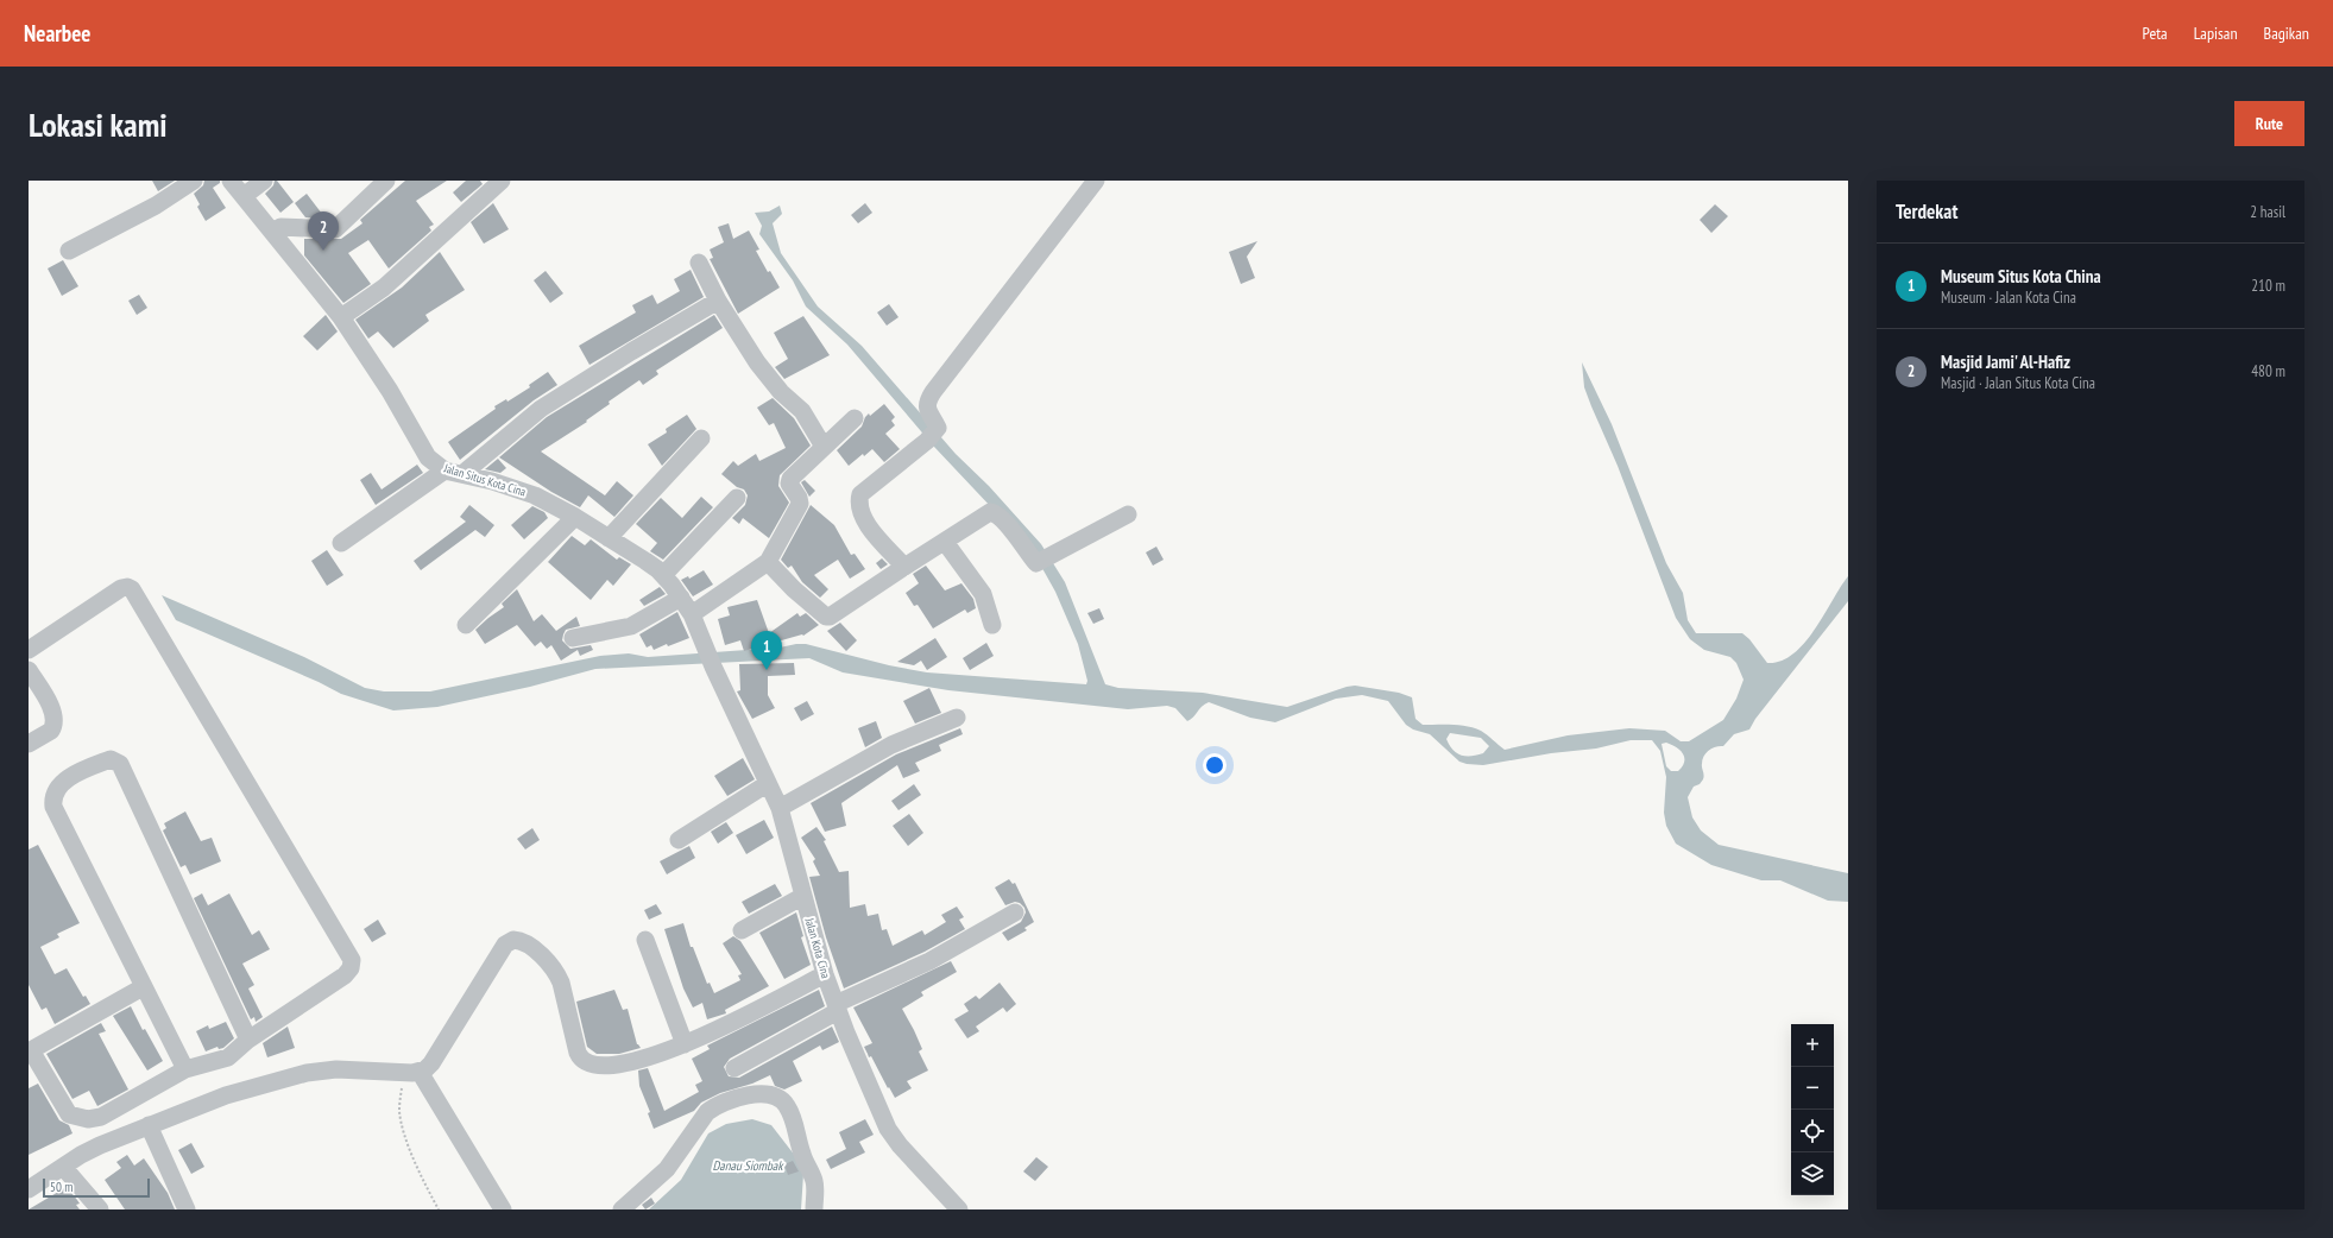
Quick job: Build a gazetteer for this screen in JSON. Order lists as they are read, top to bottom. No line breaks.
{"streets":{"street":["Jalan Situs Kota Cina","Jalan Kota Cina"]},"crossings":[["Jalan Situs Kota Cina","Jalan Kota Cina"]],"water":["Danau Siombak"],"scale_bar":"50 m","page":{"header":"Nearbee","nav":["Peta","Lapisan","Bagikan"],"buttons":"Rute","title":"Lokasi kami","heading":["Terdekat","2 hasil"],"pins":["2","1"],"list":[{"mark":"1","name":"Museum Situs Kota China","note":"Museum · Jalan Kota Cina","value":"210 m"},{"mark":"2","name":"Masjid Jami' Al-Hafiz","note":"Masjid · Jalan Situs Kota Cina","value":"480 m"}],"map_buttons":["+","−"],"scale":"50 m"}}
